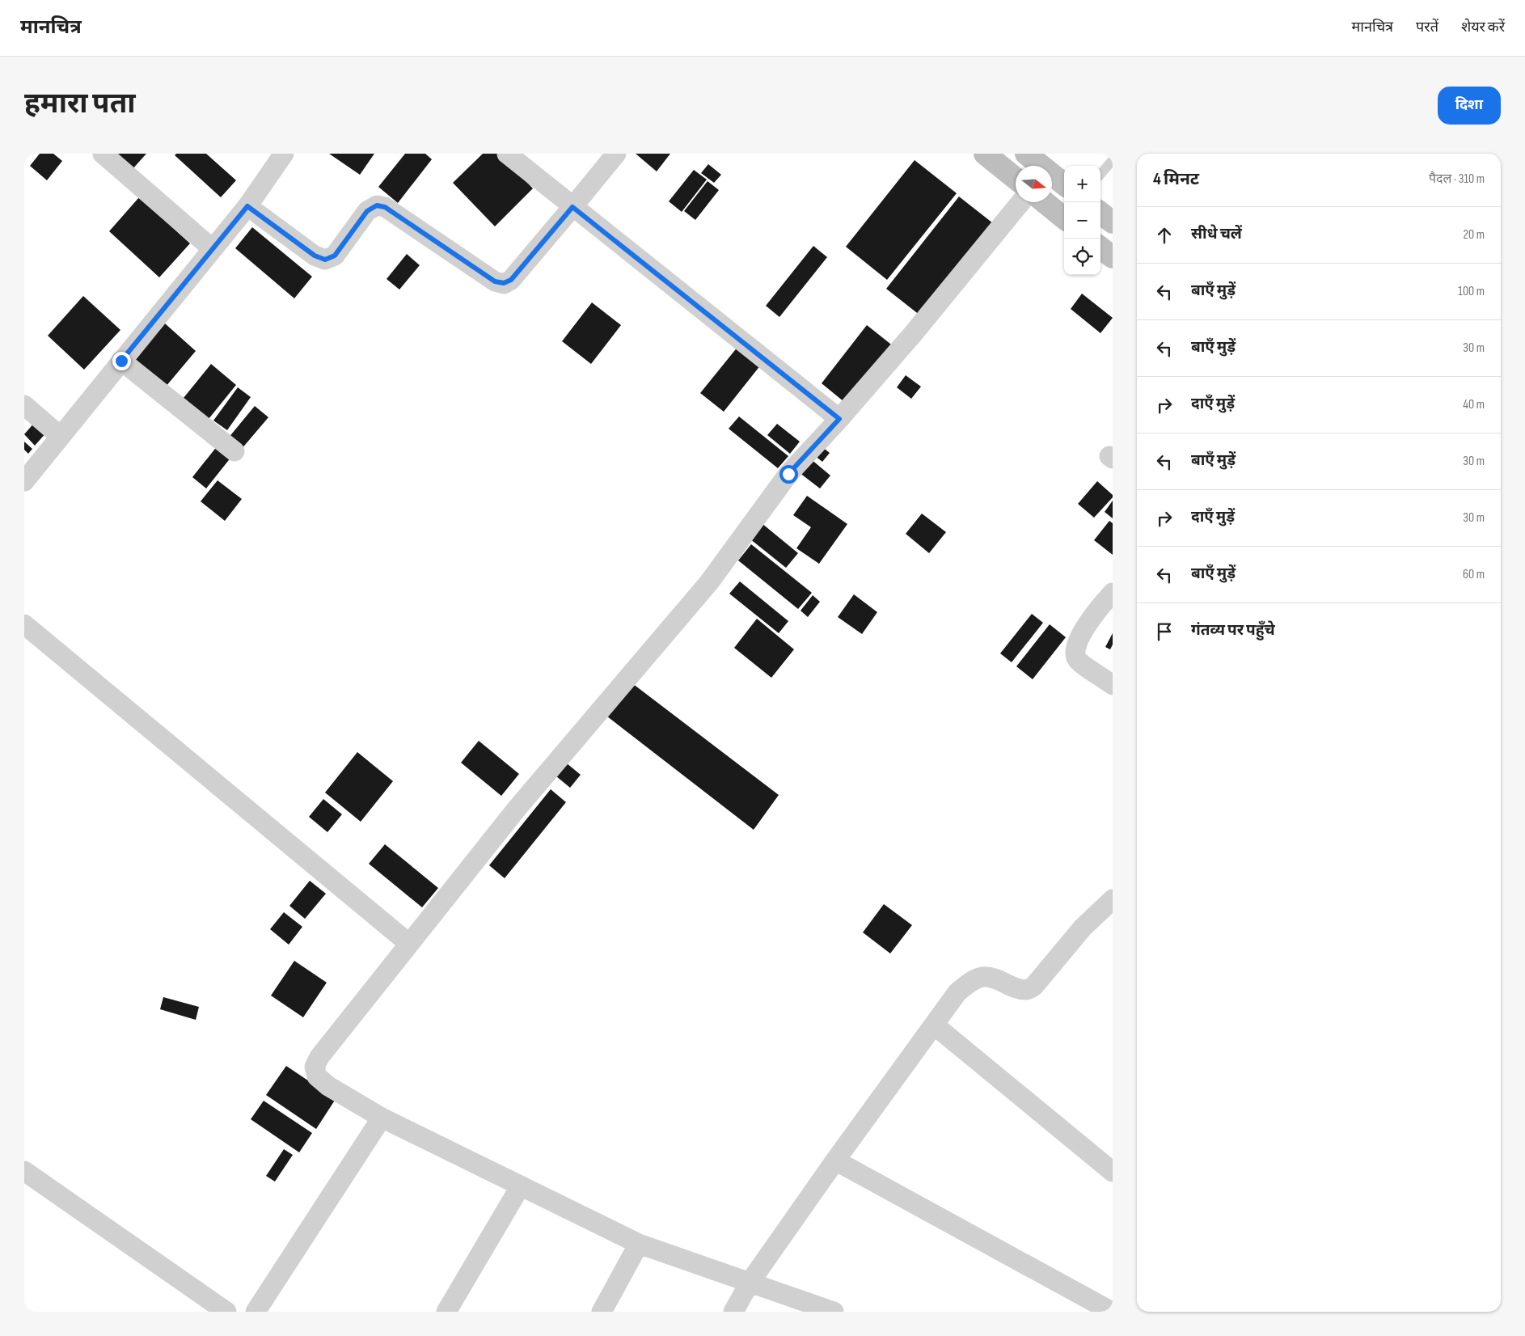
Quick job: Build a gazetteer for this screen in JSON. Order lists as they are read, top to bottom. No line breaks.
{"north":"right","page":{"header":"मानचित्र","nav":["मानचित्र","परतें","शेयर करें"],"title":"हमारा पता","buttons":"दिशा","heading":["4 मिनट","पैदल · 310 m"],"map_buttons":["+","−"],"list":[["सीधे चलें","20 m"],["बाएँ मुड़ें","100 m"],["बाएँ मुड़ें","30 m"],["दाएँ मुड़ें","40 m"],["बाएँ मुड़ें","30 m"],["दाएँ मुड़ें","30 m"],["बाएँ मुड़ें","60 m"],"गंतव्य पर पहुँचे"]}}
